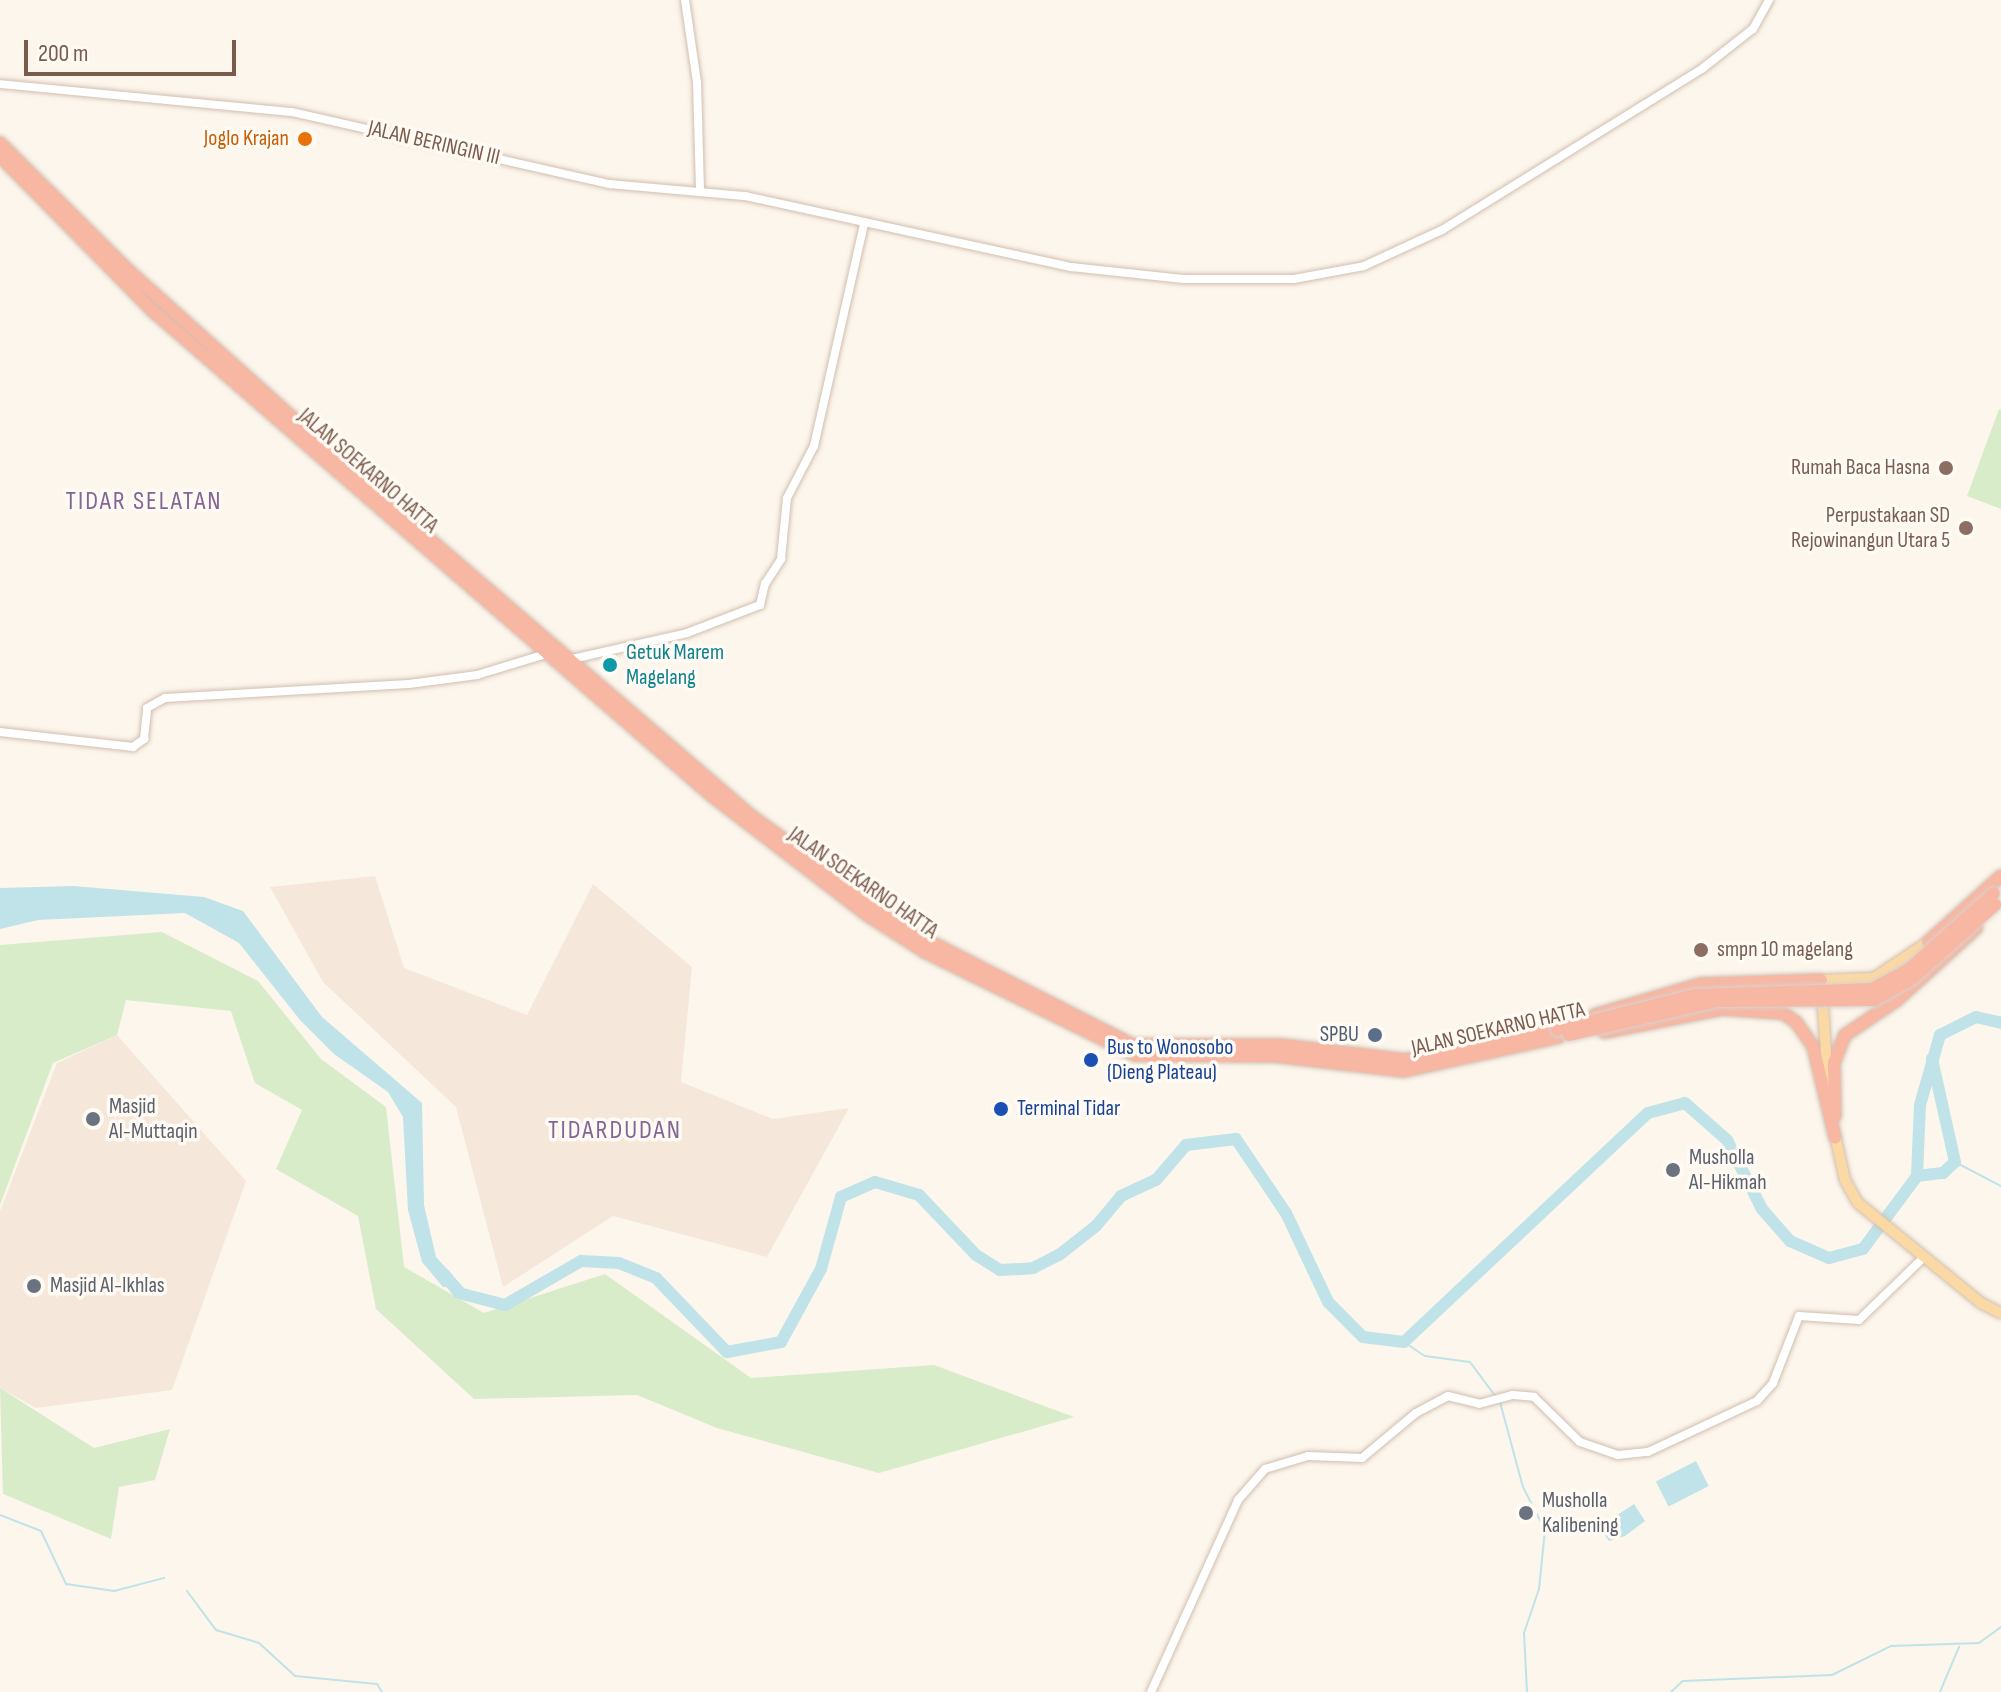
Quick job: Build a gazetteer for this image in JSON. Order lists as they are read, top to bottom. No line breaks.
{"streets":{"highway":["JALAN SOEKARNO HATTA"],"street":["JALAN BERINGIN III"]},"districts":["TIDAR SELATAN","TIDARDUDAN"],"places":["Joglo Krajan","Rumah Baca Hasna","Perpustakaan SD Rejowinangun Utara 5","Getuk Marem Magelang","smpn 10 magelang","SPBU","Bus to Wonosobo (Dieng Plateau)","Terminal Tidar","Masjid Al-Muttaqin","Musholla Al-Hikmah","Masjid Al-Ikhlas","Musholla Kalibening"],"scale_bar":"200 m"}
